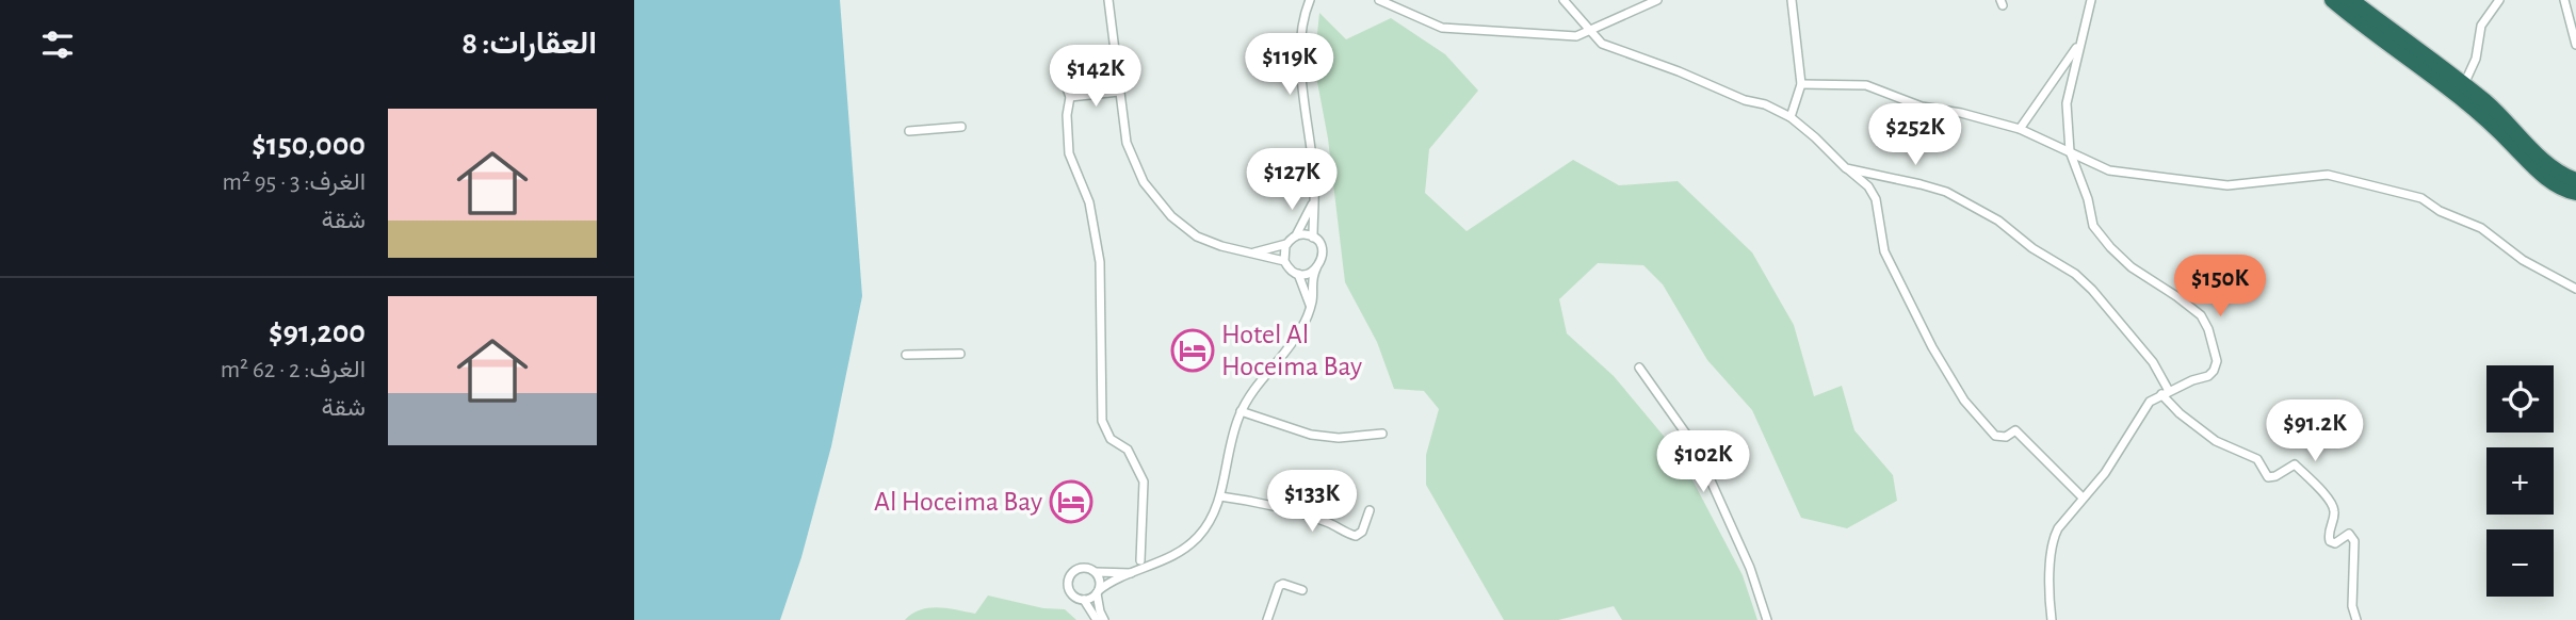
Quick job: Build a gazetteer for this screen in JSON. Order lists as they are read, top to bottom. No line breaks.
{"places":{"hotel":["Hotel Al Hoceima Bay","Al Hoceima Bay"]},"page":{"heading":"العقارات: 8","price":["$119K","$142K","$252K","$127K","$150K","$91.2K","$102K","$133K"],"list":[{"name":"$150,000","note":"الغرف: 3 · 95 m² · شقة"},{"name":"$91,200","note":"الغرف: 2 · 62 m² · شقة"}],"map_buttons":["+","−"]}}
